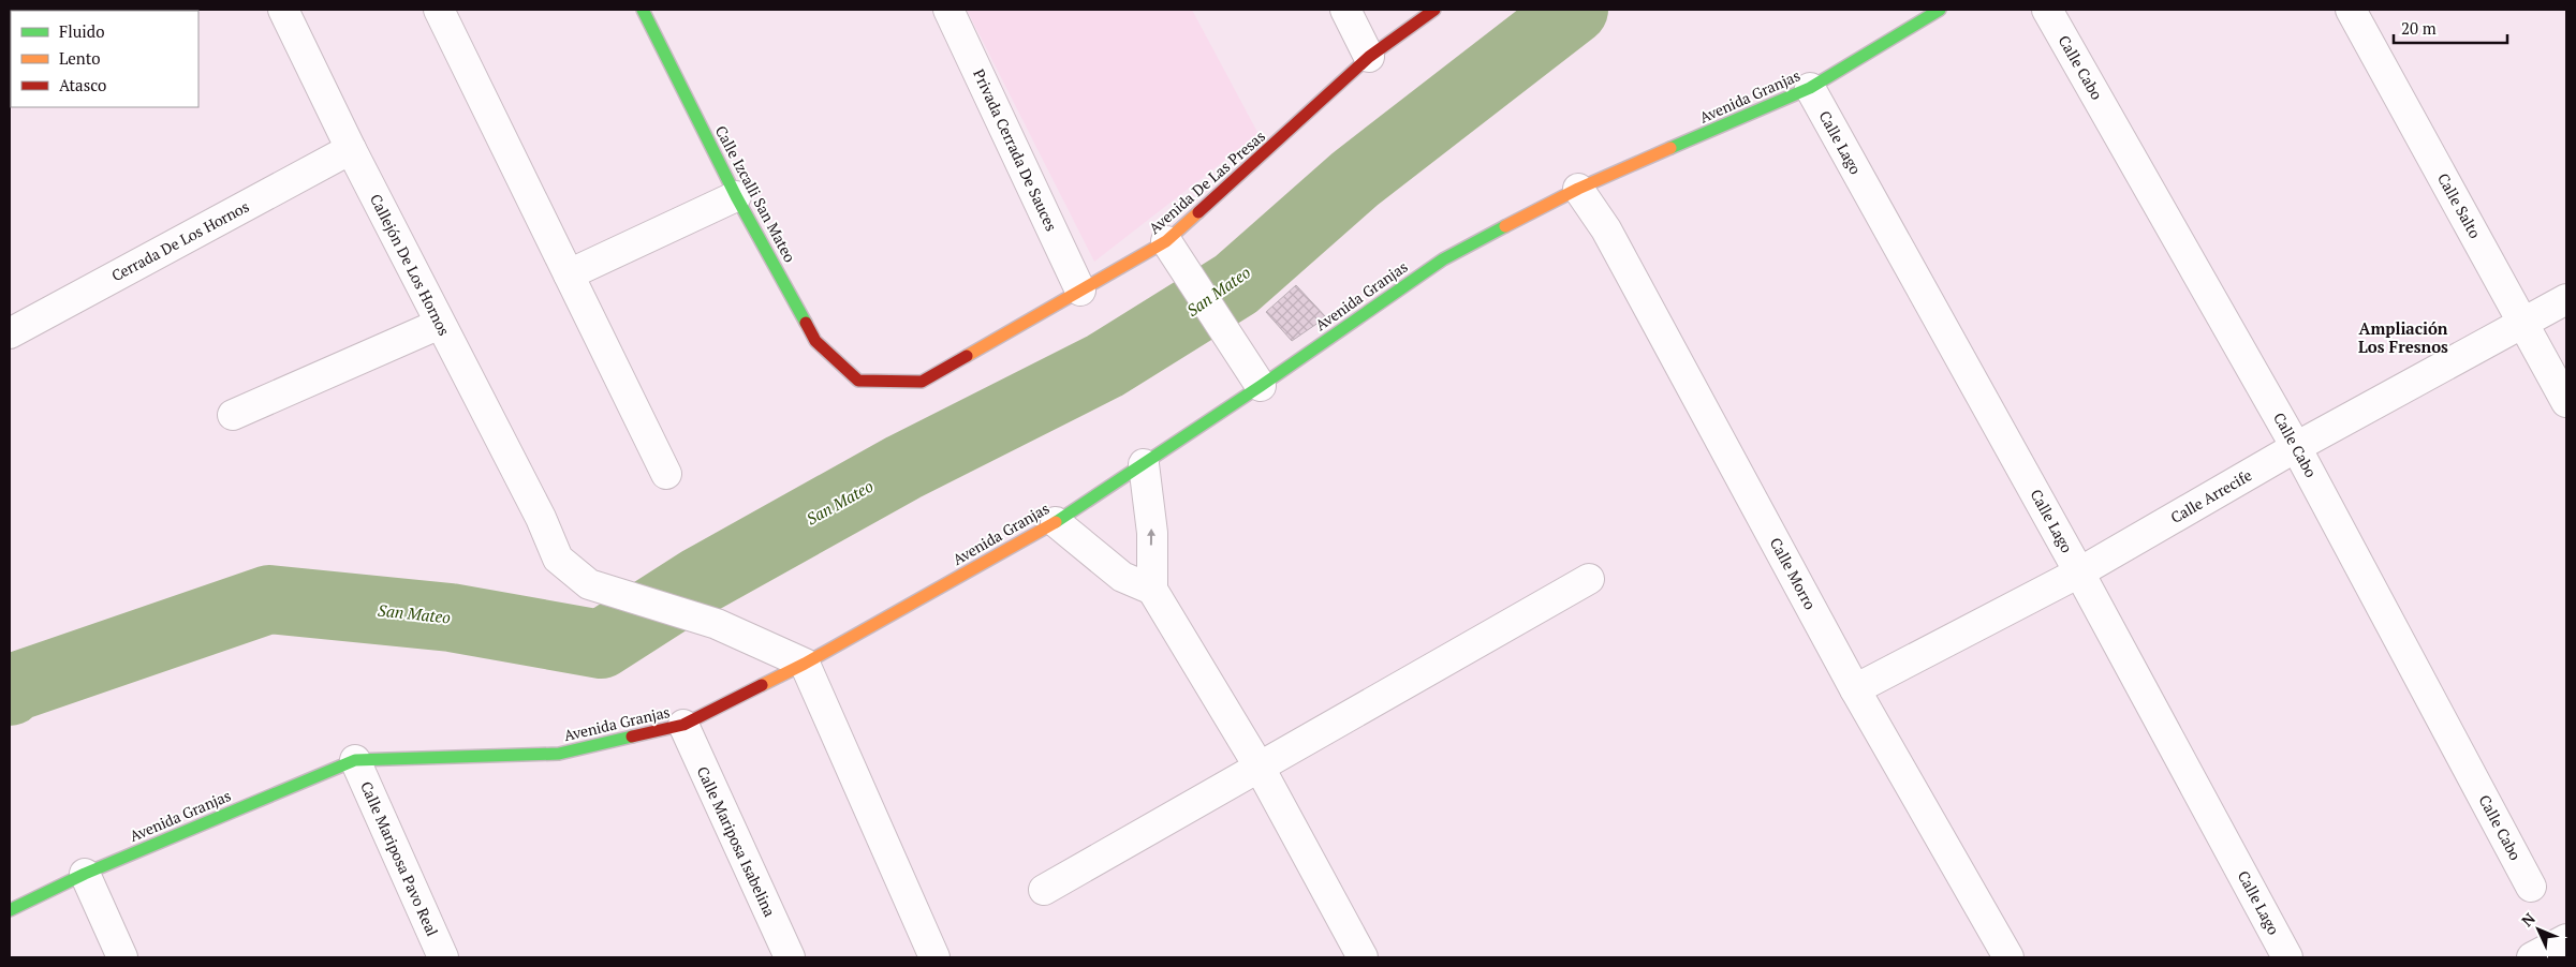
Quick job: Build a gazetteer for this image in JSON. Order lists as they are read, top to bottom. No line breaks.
{"streets":{"street":["Calle Cabo","Avenida Granjas","Calle Lago","Privada Cerrada De Sauces","Avenida De Las Presas","Calle Izcalli San Mateo","Calle Salto","Cerrada De Los Hornos","Callejón De Los Hornos","Calle Arrecife","Calle Morro","Calle Mariposa Isabelina","Calle Mariposa Pavo Real"]},"crossings":[["Calle Cabo","Calle Arrecife"],["Avenida Granjas","Calle Lago"],["Avenida Granjas","Callejón De Los Hornos"],["Avenida Granjas","Calle Morro"],["Avenida Granjas","Calle Mariposa Isabelina"],["Avenida Granjas","Calle Mariposa Pavo Real"],["Calle Lago","Calle Arrecife"],["Privada Cerrada De Sauces","Avenida De Las Presas"],["Avenida De Las Presas","Calle Izcalli San Mateo"],["Calle Salto","Calle Arrecife"],["Cerrada De Los Hornos","Callejón De Los Hornos"],["Calle Arrecife","Calle Morro"]],"districts":["Ampliación Los Fresnos"],"water":["San Mateo"],"legend":["Fluido","Lento","Atasco"],"scale_bar":"20 m","north":"top left"}
